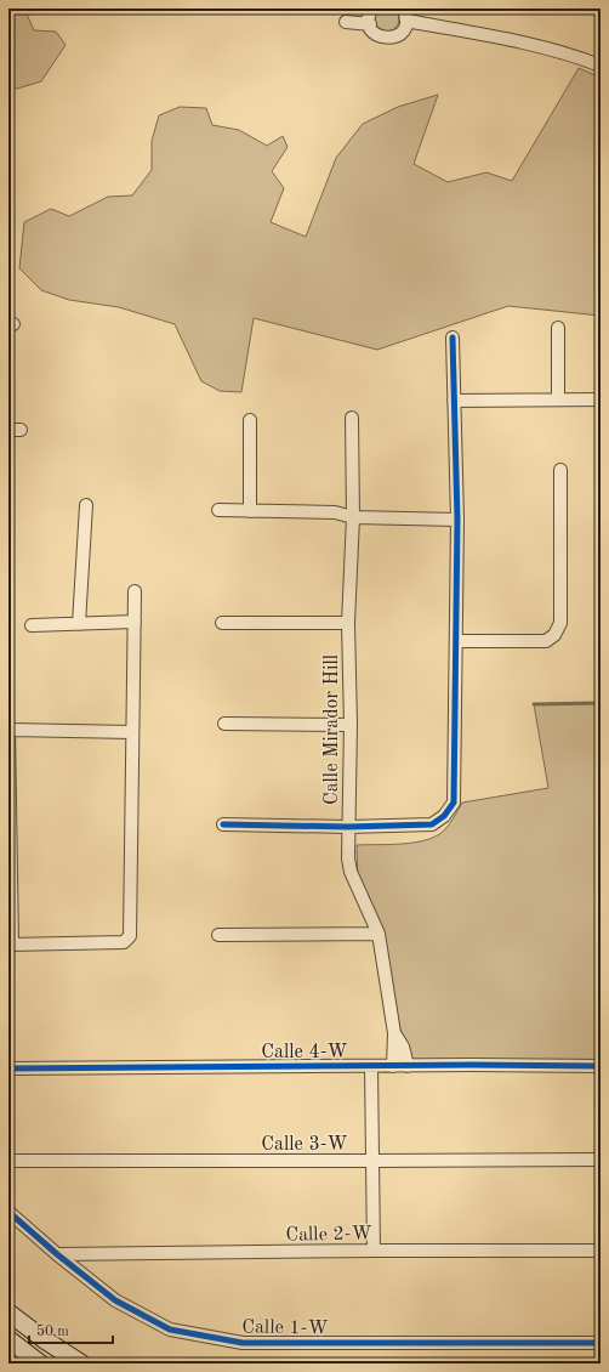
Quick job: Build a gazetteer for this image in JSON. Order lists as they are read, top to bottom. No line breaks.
{"streets":{"street":["Calle Mirador Hill","Calle 4-W","Calle 3-W","Calle 2-W","Calle 1-W"]},"crossings":[["Calle Mirador Hill","Calle 4-W"],["Calle 2-W","Calle 1-W"]],"scale_bar":"50 m"}
